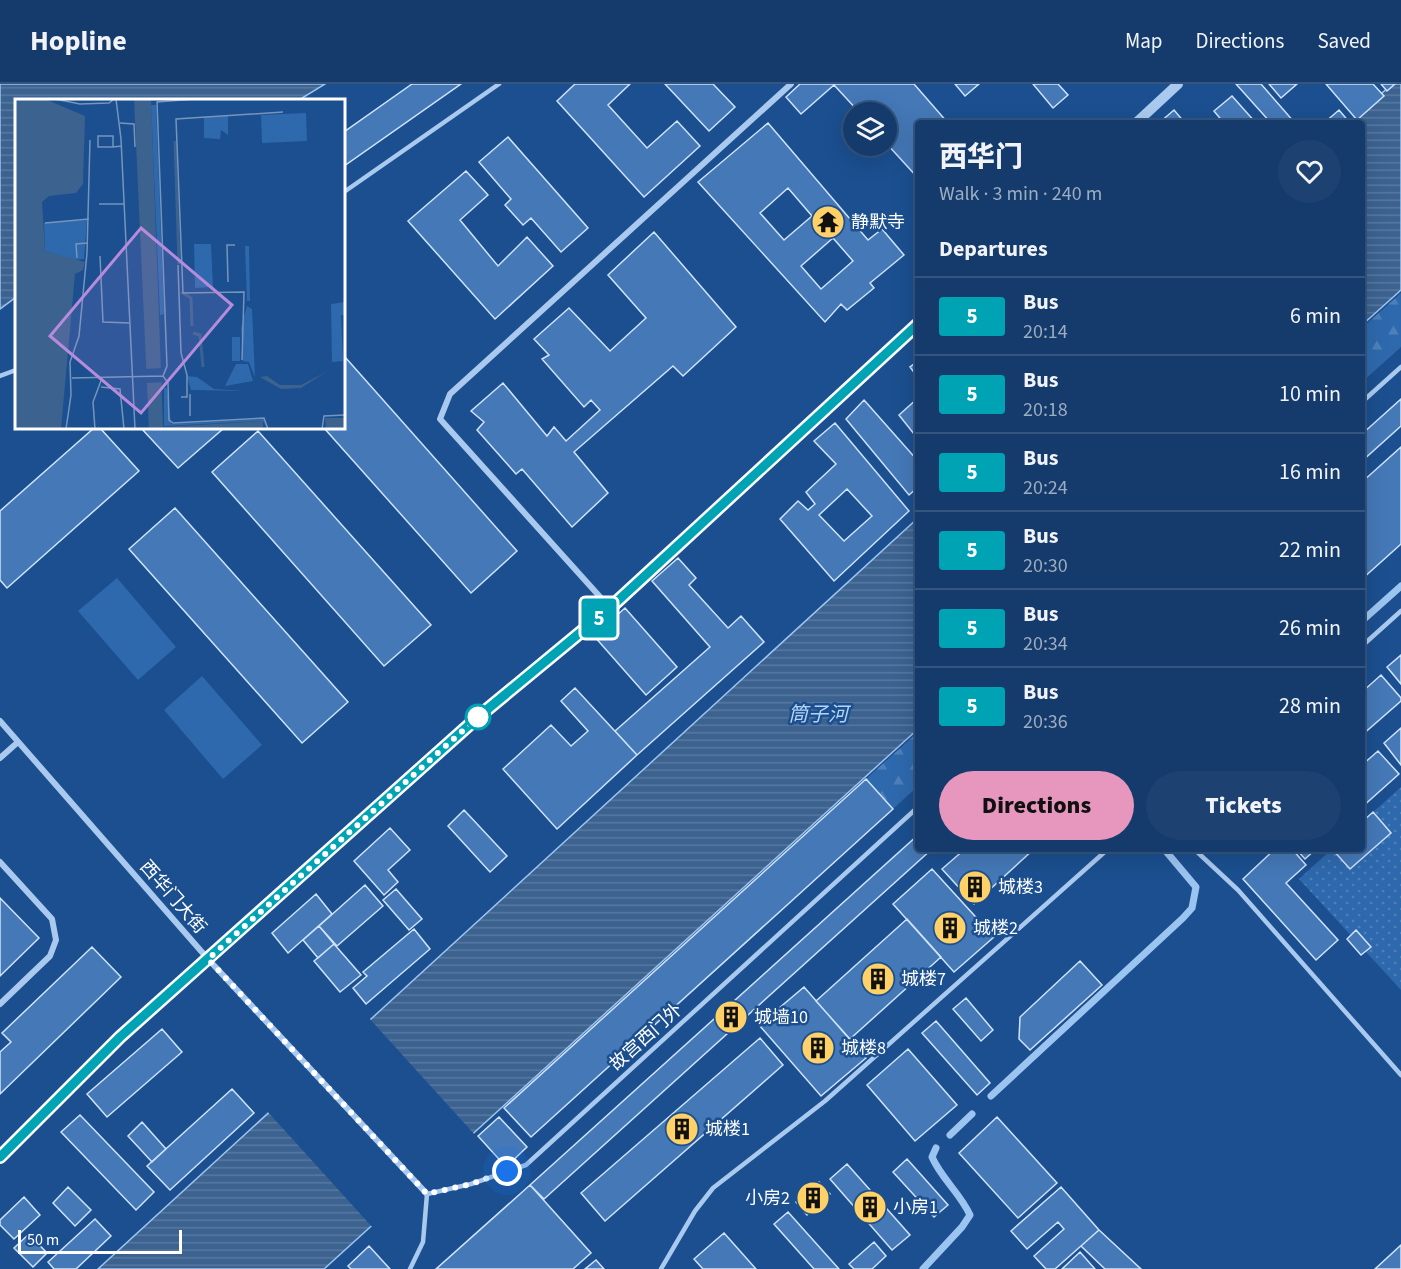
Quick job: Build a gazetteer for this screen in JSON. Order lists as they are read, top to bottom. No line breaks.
{"streets":{"street":["西华门大街"],"lane":["故宫西门外"]},"crossings":[["西华门大街","故宫西门外"]],"water":["筒子河"],"places":{"temple":["静默寺"],"building":["城楼3","城楼2","城楼7","城墙10","城楼8","城楼1","小房2","小房1"]},"lines":["bus line 5"],"scale_bar":"50 m","page":{"header":"Hopline","nav":["Map","Directions","Saved"],"on_map":"5","heading":[["西华门","Walk · 3 min · 240 m"],"Departures"],"list":[{"mark":"5","name":"Bus","note":"20:14","value":"6 min"},{"mark":"5","name":"Bus","note":"20:18","value":"10 min"},{"mark":"5","name":"Bus","note":"20:24","value":"16 min"},{"mark":"5","name":"Bus","note":"20:30","value":"22 min"},{"mark":"5","name":"Bus","note":"20:34","value":"26 min"},{"mark":"5","name":"Bus","note":"20:36","value":"28 min"}],"buttons":["Directions","Tickets"],"scale":"50 m"}}
